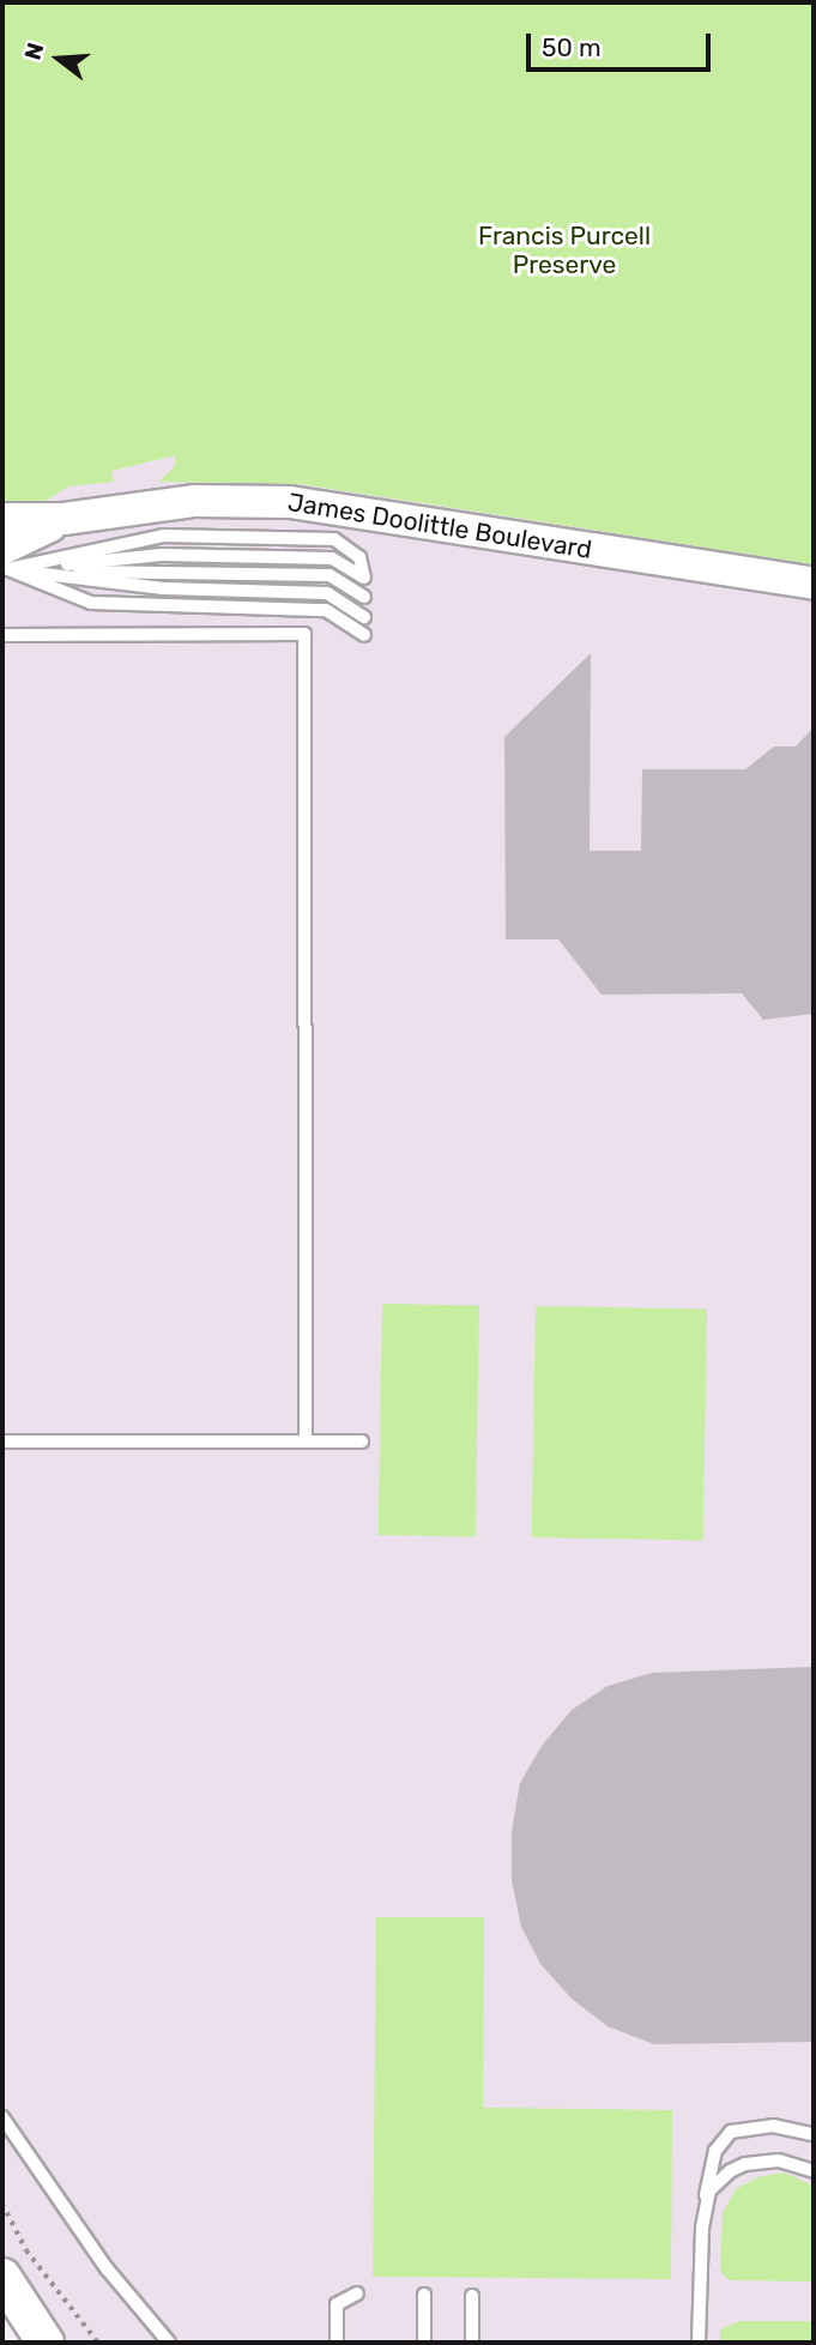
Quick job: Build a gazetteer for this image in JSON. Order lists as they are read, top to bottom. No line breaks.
{"streets":{"street":["James Doolittle Boulevard"]},"parks":["Francis Purcell Preserve"],"scale_bar":"50 m","north":"left"}
